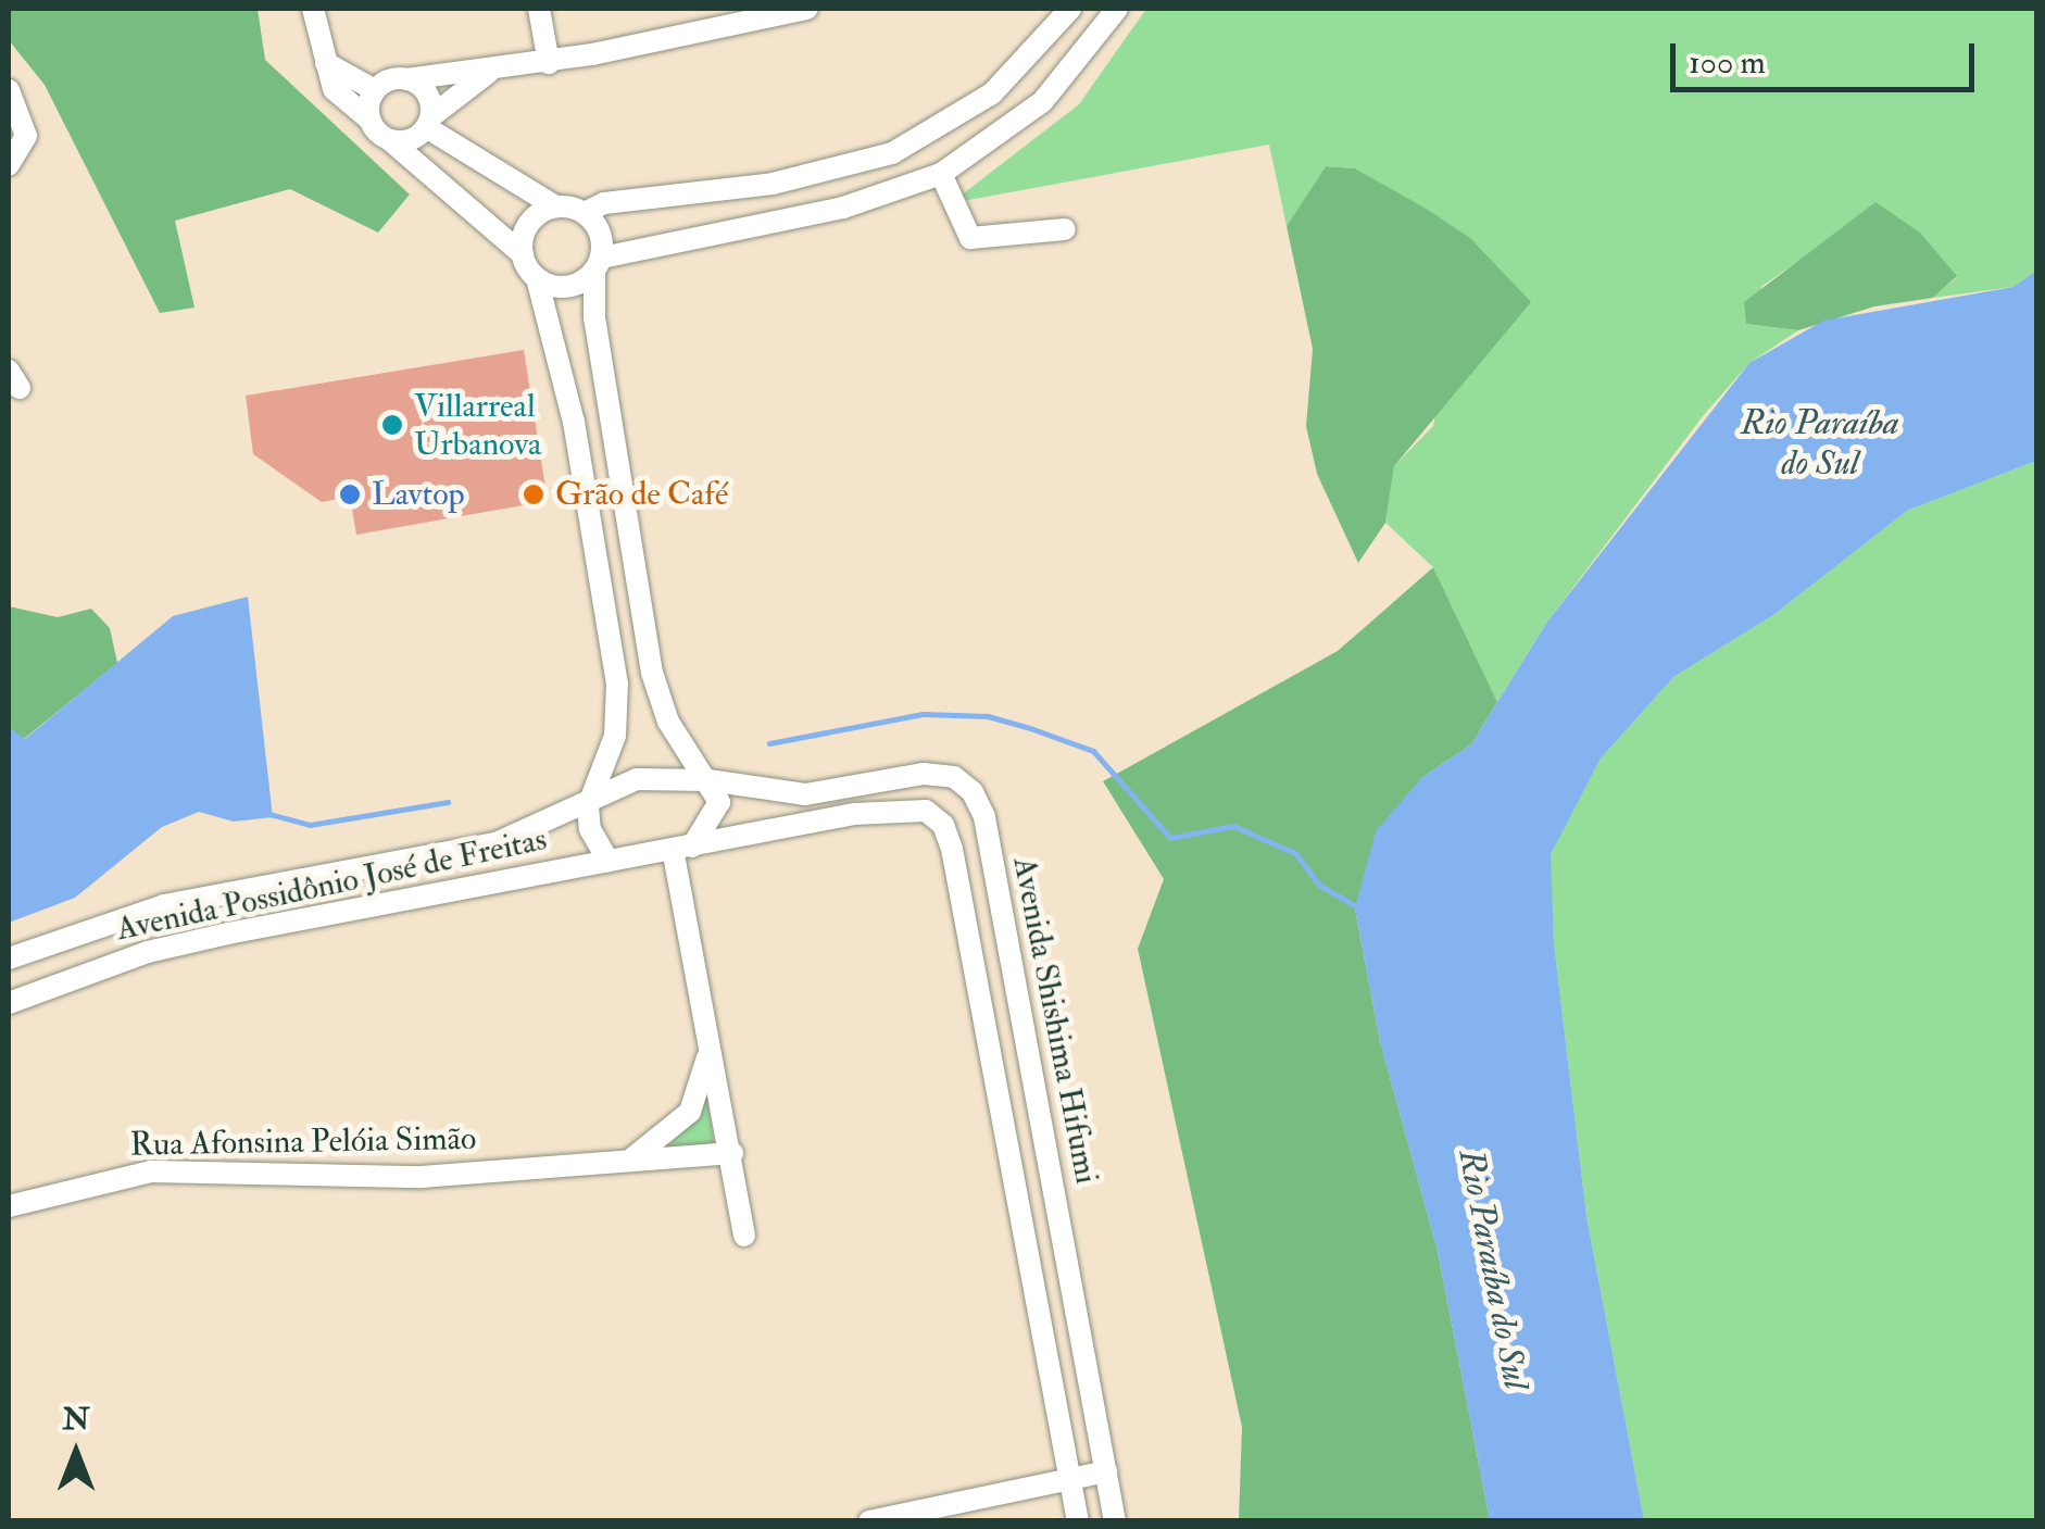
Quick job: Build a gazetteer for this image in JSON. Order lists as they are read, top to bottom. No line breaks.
{"streets":{"street":["Avenida Possidônio José de Freitas","Avenida Shishima Hifumi","Rua Afonsina Pelóia Simão"]},"crossings":[["Avenida Possidônio José de Freitas","Avenida Shishima Hifumi"]],"water":["Rio Paraíba do Sul"],"places":["Villarreal Urbanova","Lavtop","Grão de Café"],"scale_bar":"100 m","north":"top"}
